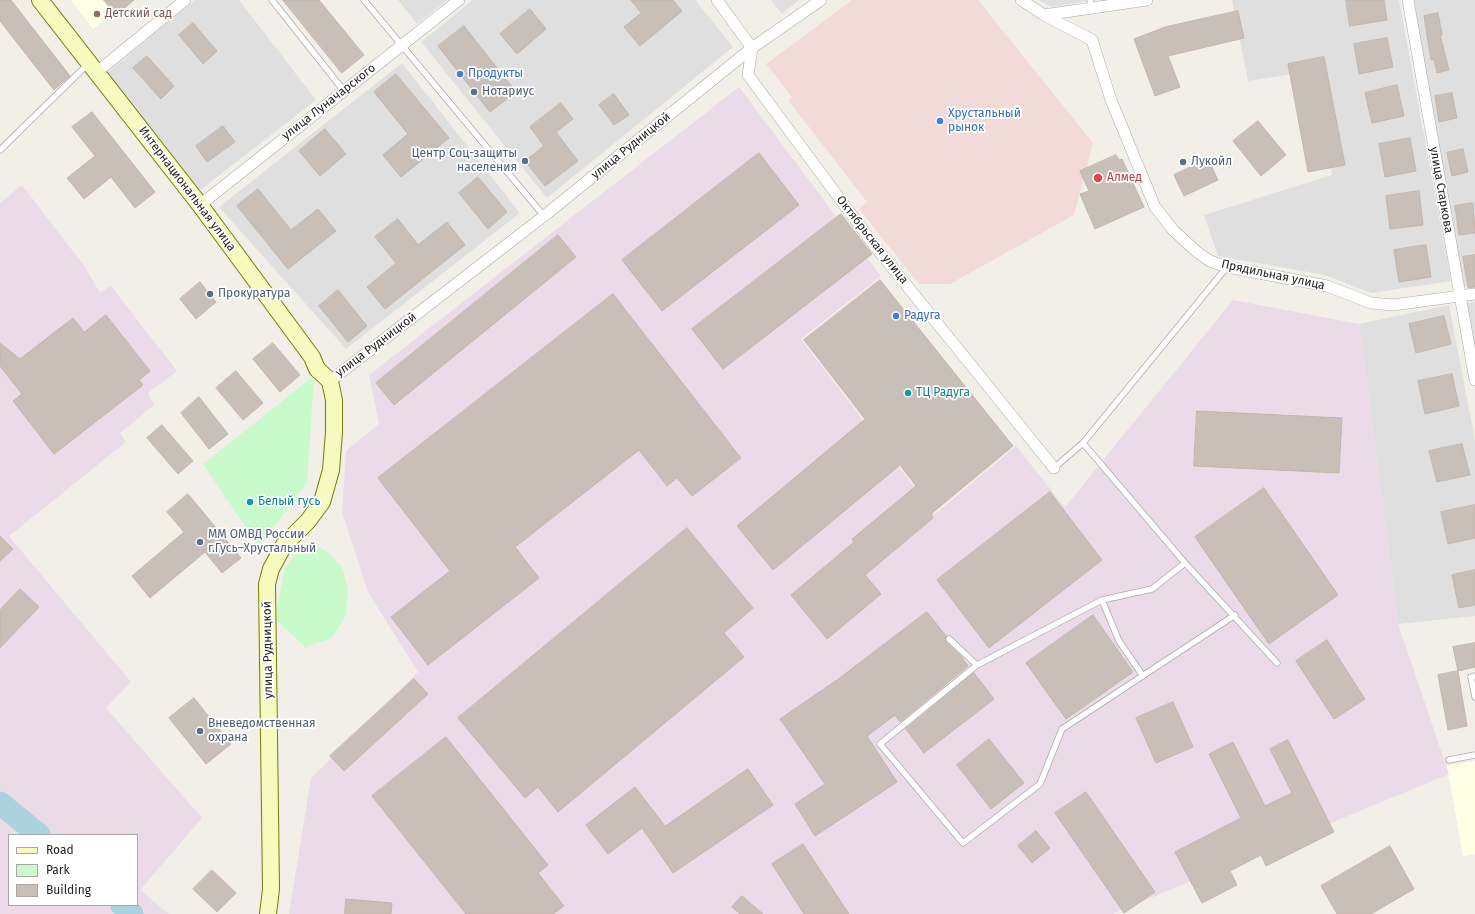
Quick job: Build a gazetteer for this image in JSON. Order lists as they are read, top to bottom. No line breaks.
{"streets":{"street":["улица Луначарского","улица Рудницкой","Интернациональная улица","улица Старкова","Октябрьская улица","Прядильная улица"]},"crossings":[["улица Луначарского","Интернациональная улица"],["улица Рудницкой","Интернациональная улица"],["улица Рудницкой","Октябрьская улица"],["улица Старкова","Прядильная улица"]],"places":["Детский сад","Продукты","Нотариус","Хрустальный рынок","Центр Соц-защиты населения","Лукойл","Алмед","Прокуратура","Радуга","ТЦ Радуга","Белый гусь","ММ ОМВД России г.Гусь–Хрустальный","Вневедомственная охрана"],"legend":["Road","Park","Building"]}
